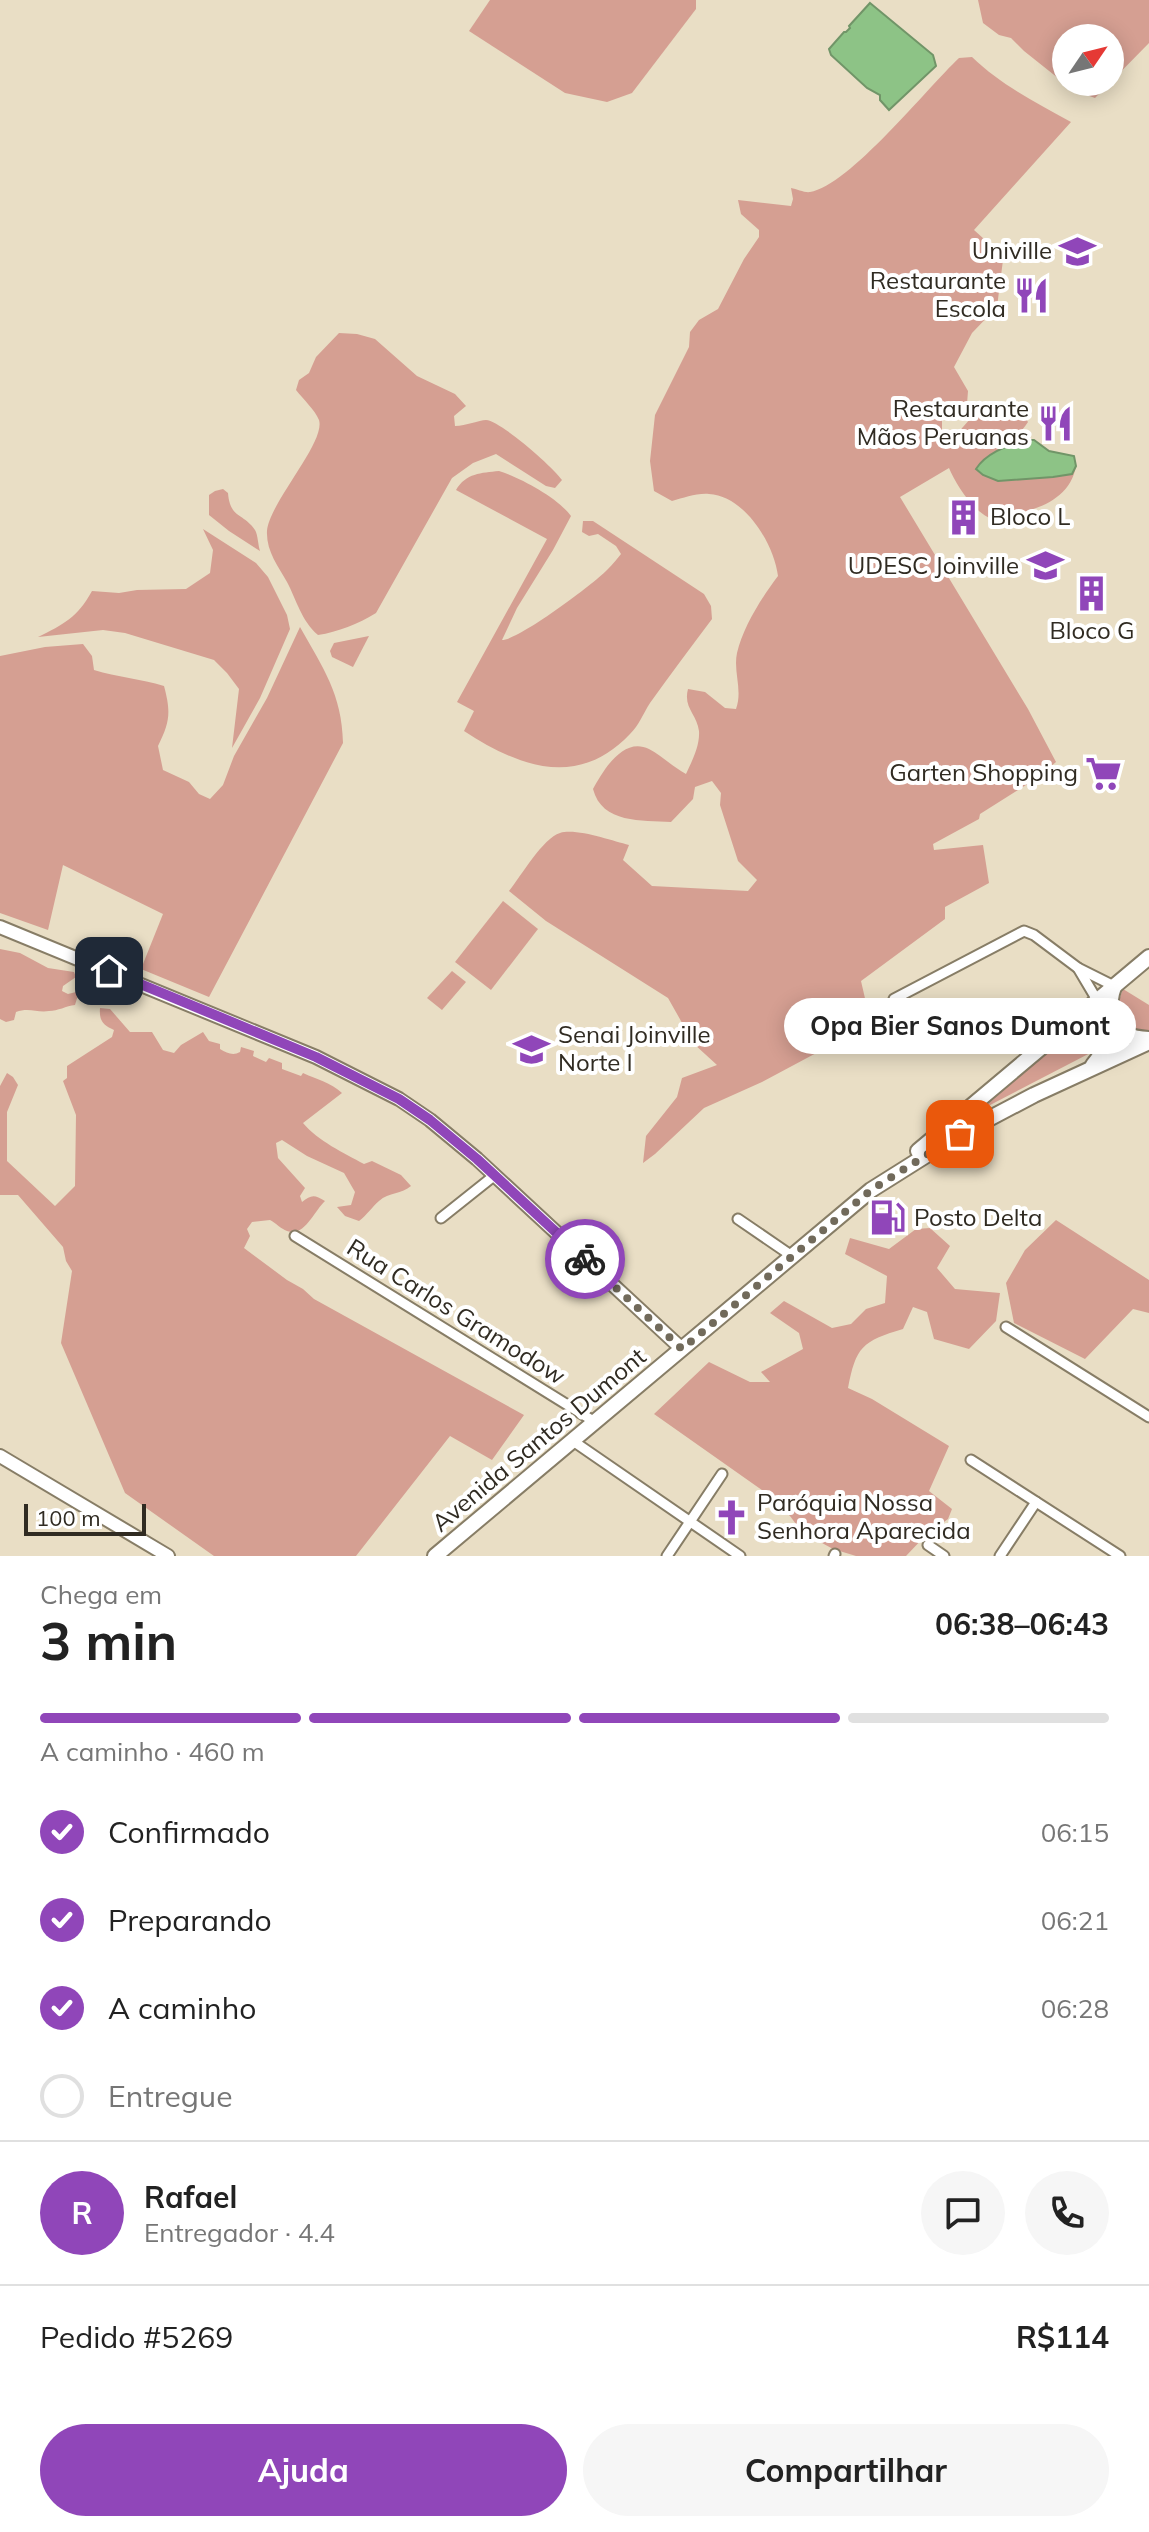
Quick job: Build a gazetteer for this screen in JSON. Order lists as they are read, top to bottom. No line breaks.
{"streets":{"main road":["Avenida Santos Dumont"],"street":["Rua Carlos Gramodow"]},"crossings":[["Rua Carlos Gramodow","Avenida Santos Dumont"]],"places":{"school or university":["Univille","UDESC Joinville","Senai Joinville Norte I"],"restaurant":["Restaurante Escola","Restaurante Mãos Peruanas"],"building":["Bloco L","Bloco G"],"supermarket":["Garten Shopping"],"other":["Opa Bier Sanos Dumont"],"fuel station":["Posto Delta"],"church":["Paróquia Nossa Senhora Aparecida"]},"scale_bar":"100 m","north":"top right","page":{"bubble":"Opa Bier Sanos Dumont","scale":"100 m","heading":["3 min","Chega em","06:38–06:43"],"panel":["Rafael","Entregador · 4.4","Pedido #5269","R$114"],"bar":"A caminho · 460 m","list":[["Confirmado","06:15"],["Preparando","06:21"],["A caminho","06:28"],"Entregue"],"round":"R","buttons":["Ajuda","Compartilhar"]}}
